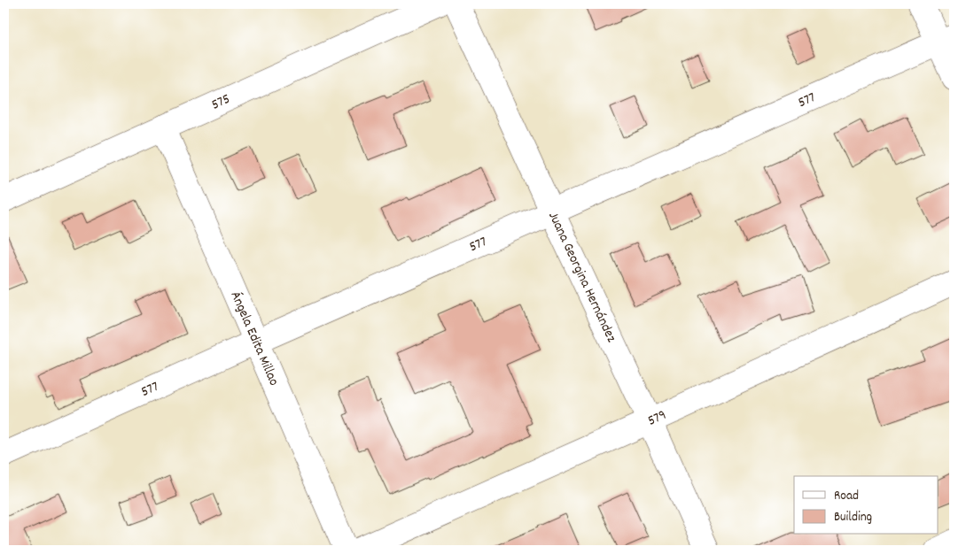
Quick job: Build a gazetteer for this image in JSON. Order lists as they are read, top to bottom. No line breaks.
{"streets":{"street":["577","575","Juana Georgina Hernández","Ángela Edita Millao","579"]},"crossings":[["577","Juana Georgina Hernández"],["577","Ángela Edita Millao"],["575","Ángela Edita Millao"],["Juana Georgina Hernández","579"]],"legend":["Road","Building"]}
